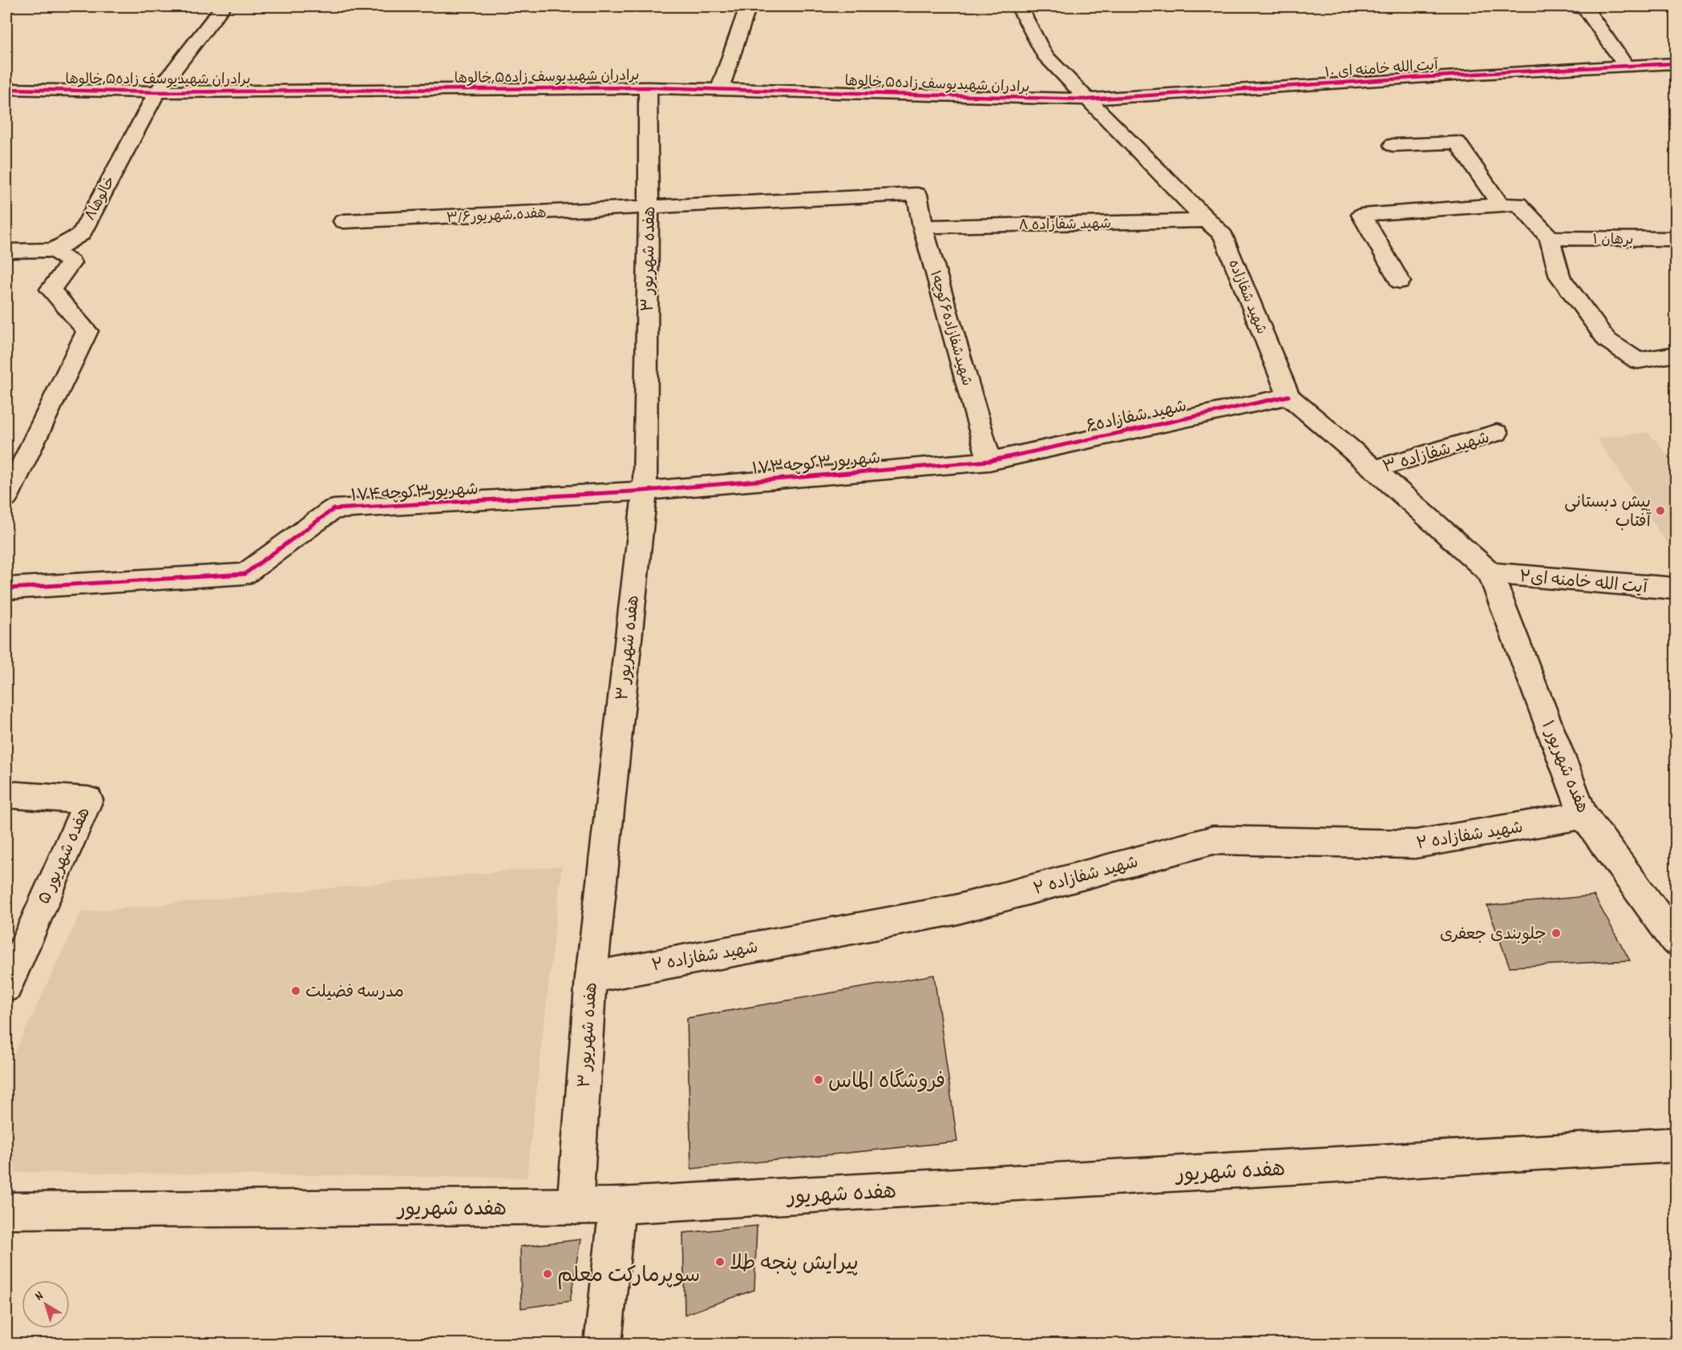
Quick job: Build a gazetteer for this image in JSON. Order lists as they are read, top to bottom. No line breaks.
{"streets":{"street":["آیت الله خامنه ای ۱۰","برادران شهیدیوسف زاده۵,خالوها","خالوها۸","هفده شهریور۳/۶","شهید شفازاده ۸","برهان ۱","هفده شهریور ۳","شهید شفازاده","شهیدشفازاده۶کوچه۱","شهید شفازاده۶","شهید شفازاده ۳","۱۷شهریور۳کوچه۳","۱۷شهریور۳کوچه۴","آیت الله خامنه ای۲","هفده شهریور ۱","شهید شفازاده ۲","هفده شهریور ۵","هفده شهریور"]},"crossings":[["آیت الله خامنه ای ۱۰","برادران شهیدیوسف زاده۵,خالوها"],["آیت الله خامنه ای ۱۰","شهید شفازاده"],["برادران شهیدیوسف زاده۵,خالوها","خالوها۸"],["برادران شهیدیوسف زاده۵,خالوها","هفده شهریور ۳"],["برادران شهیدیوسف زاده۵,خالوها","شهید شفازاده"],["هفده شهریور۳/۶","هفده شهریور ۳"],["هفده شهریور۳/۶","شهیدشفازاده۶کوچه۱"],["شهید شفازاده ۸","شهید شفازاده"],["شهید شفازاده ۸","شهیدشفازاده۶کوچه۱"],["هفده شهریور ۳","۱۷شهریور۳کوچه۳"],["هفده شهریور ۳","۱۷شهریور۳کوچه۴"],["هفده شهریور ۳","شهید شفازاده ۲"],["هفده شهریور ۳","هفده شهریور"],["شهید شفازاده","شهید شفازاده۶"],["شهید شفازاده","شهید شفازاده ۳"],["شهید شفازاده","آیت الله خامنه ای۲"],["شهید شفازاده","هفده شهریور ۱"],["شهیدشفازاده۶کوچه۱","شهید شفازاده۶"],["شهیدشفازاده۶کوچه۱","۱۷شهریور۳کوچه۳"],["شهید شفازاده۶","۱۷شهریور۳کوچه۳"],["۱۷شهریور۳کوچه۳","۱۷شهریور۳کوچه۴"],["آیت الله خامنه ای۲","هفده شهریور ۱"],["هفده شهریور ۱","شهید شفازاده ۲"]],"places":["پیش دبستانی آفتاب","جلوبندی جعفری","مدرسه فضیلت","فروشگاه الماس","پیرایش پنجه طلا","سوپرمارکت معلم"],"north":"top left"}
